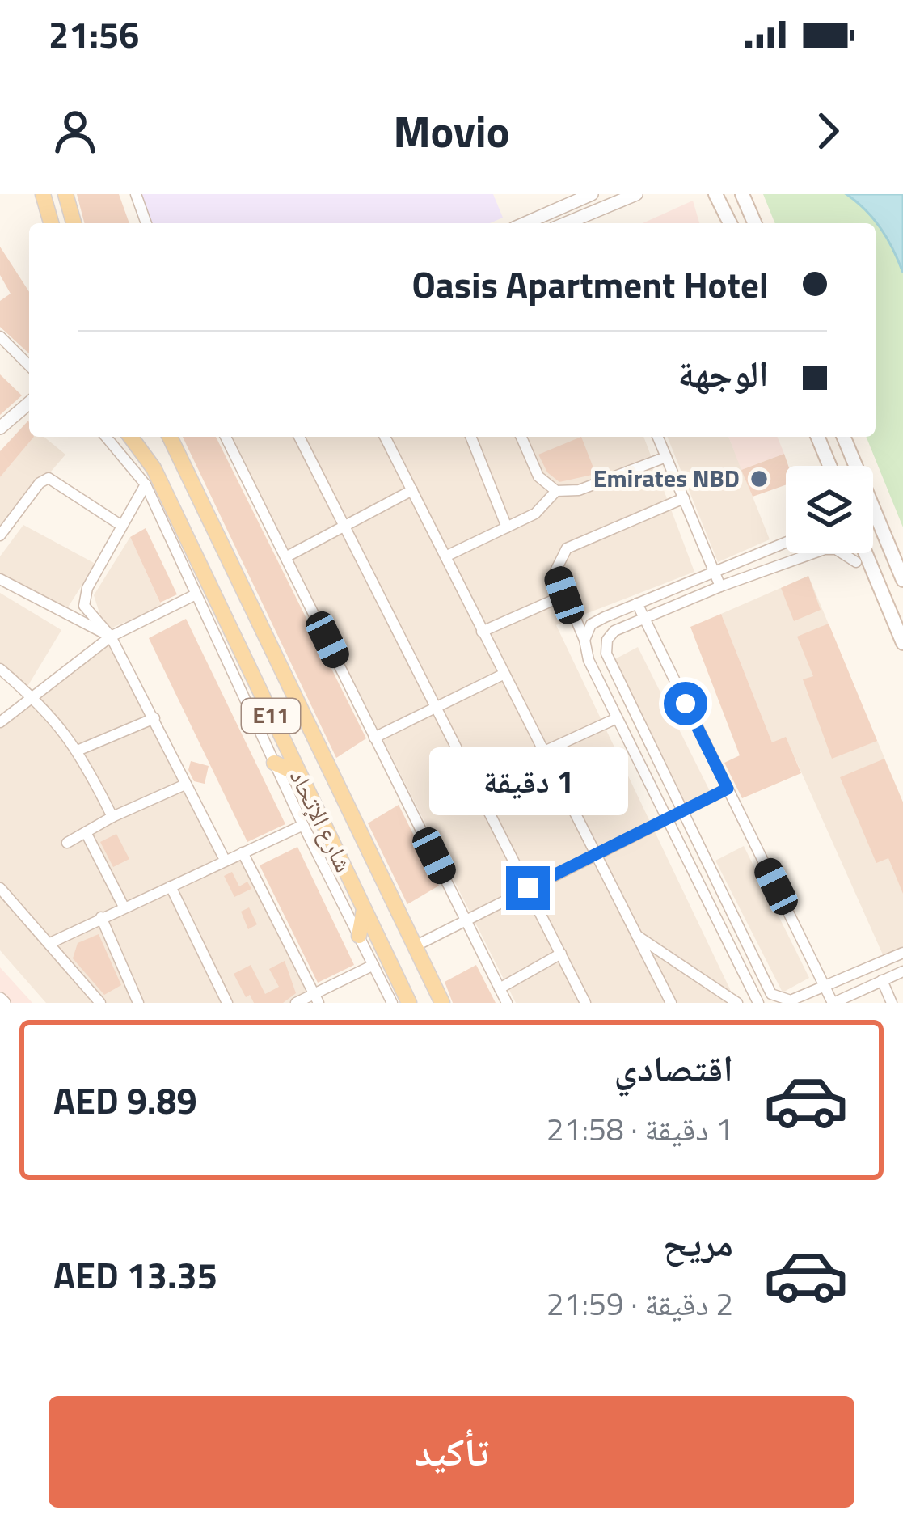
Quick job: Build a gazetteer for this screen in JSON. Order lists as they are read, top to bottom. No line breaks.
{"streets":{"main road":["E11","شارع الإتحاد"]},"places":["Emirates NBD"],"page":{"status":"21:56","header":"Movio","banner":["Oasis Apartment Hotel","الوجهة"],"bubble":"1 دقيقة","list":[{"name":"اقتصادي","note":"1 دقيقة · 21:58","value":"AED 9.89"},{"name":"مريح","note":"2 دقيقة · 21:59","value":"AED 13.35"}],"buttons":"تأكيد"}}
